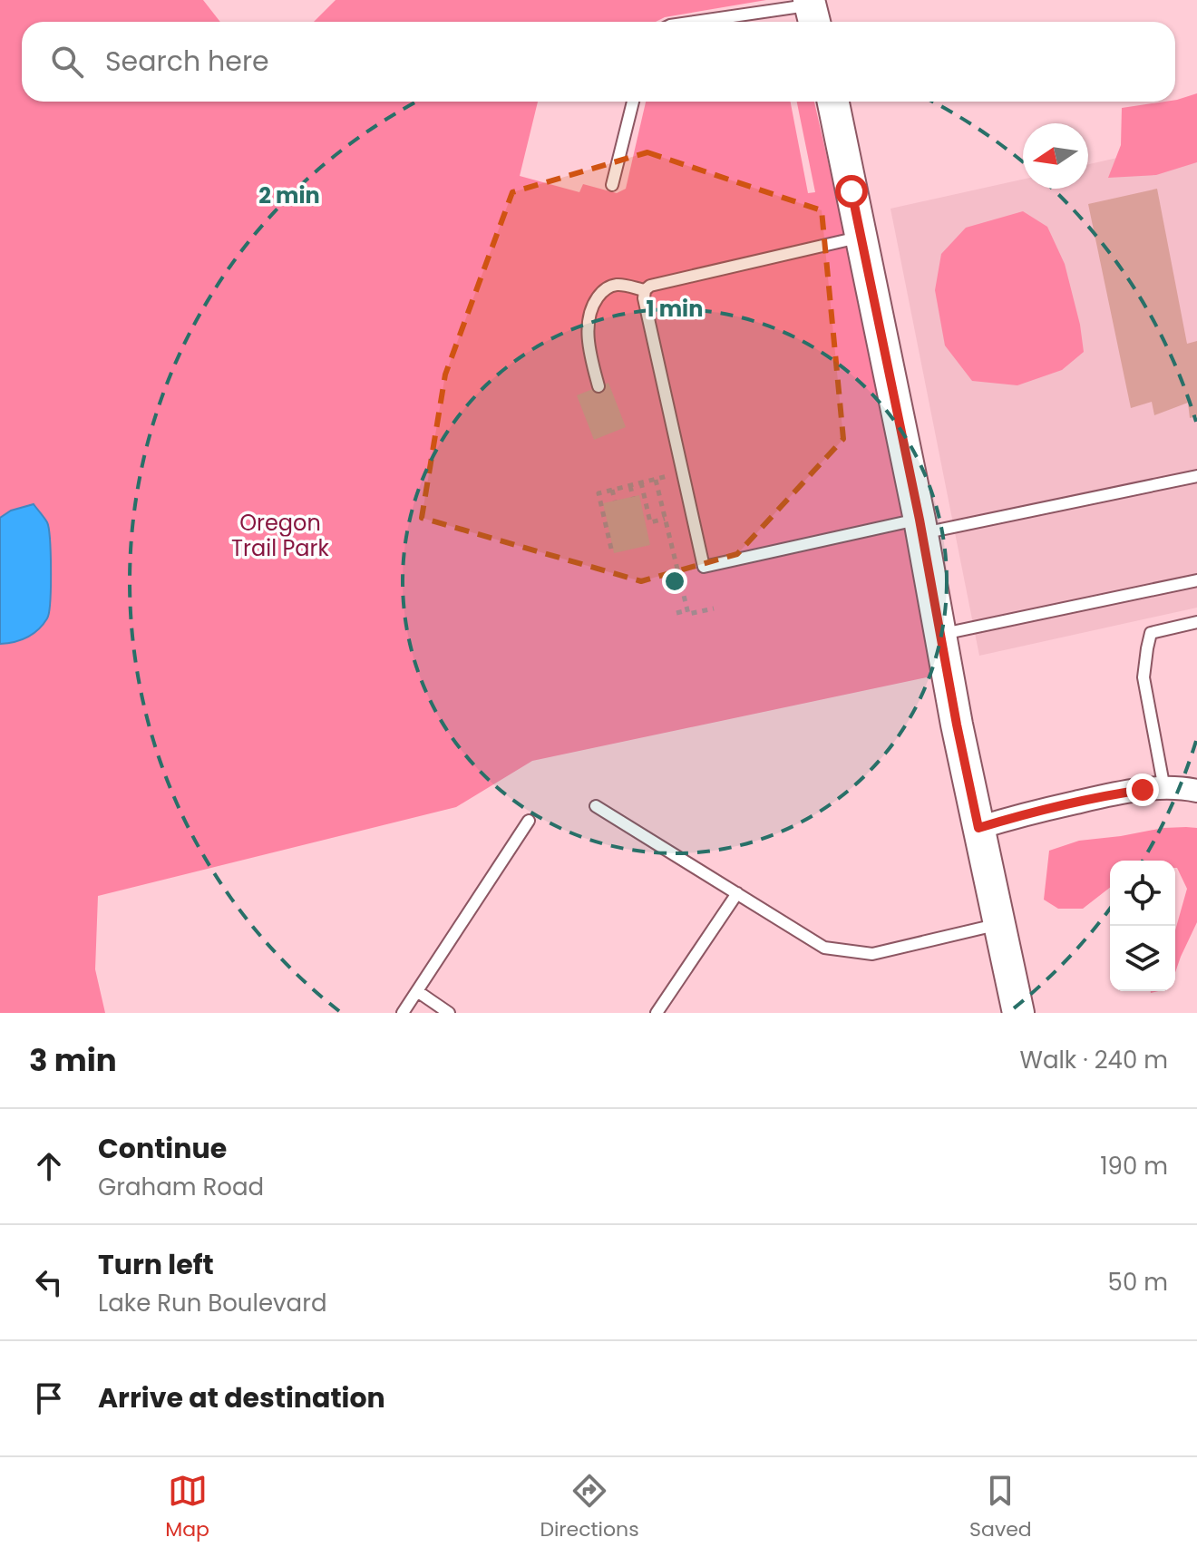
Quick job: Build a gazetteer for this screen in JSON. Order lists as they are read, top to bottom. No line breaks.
{"parks":["Oregon Trail Park"],"north":"left","page":{"search":"Search here","heading":["3 min","Walk · 240 m"],"list":[["Continue","Graham Road","190 m"],["Turn left","Lake Run Boulevard","50 m"],"Arrive at destination"],"nav":["Map","Directions","Saved"]},"rings":["2 min","1 min"]}
